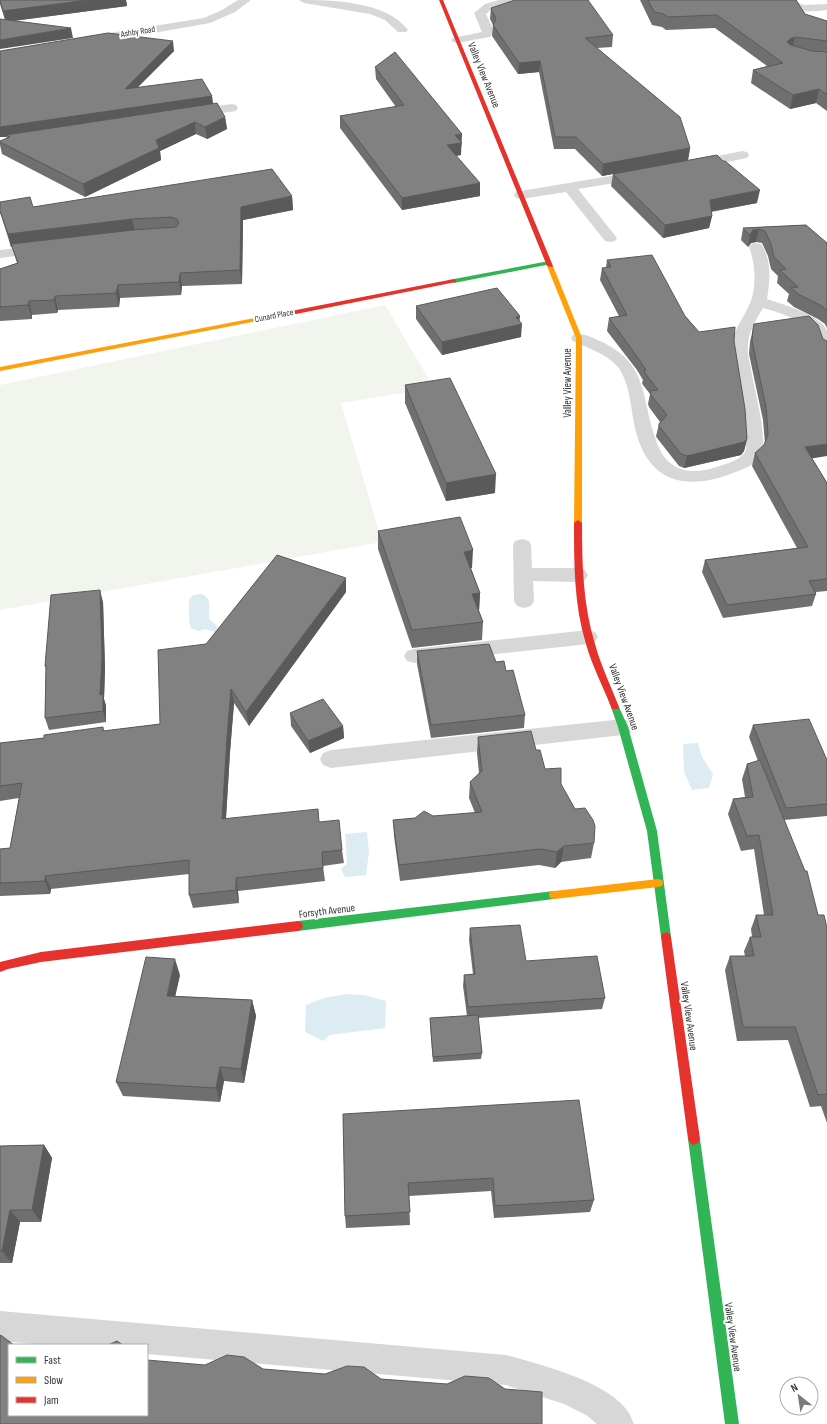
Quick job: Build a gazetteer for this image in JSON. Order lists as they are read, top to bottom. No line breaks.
{"streets":{"street":["Ashby Road","Valley View Avenue","Cunard Place","Forsyth Avenue"]},"crossings":[["Valley View Avenue","Cunard Place"],["Valley View Avenue","Forsyth Avenue"]],"legend":["Fast","Slow","Jam"],"north":"top left"}
